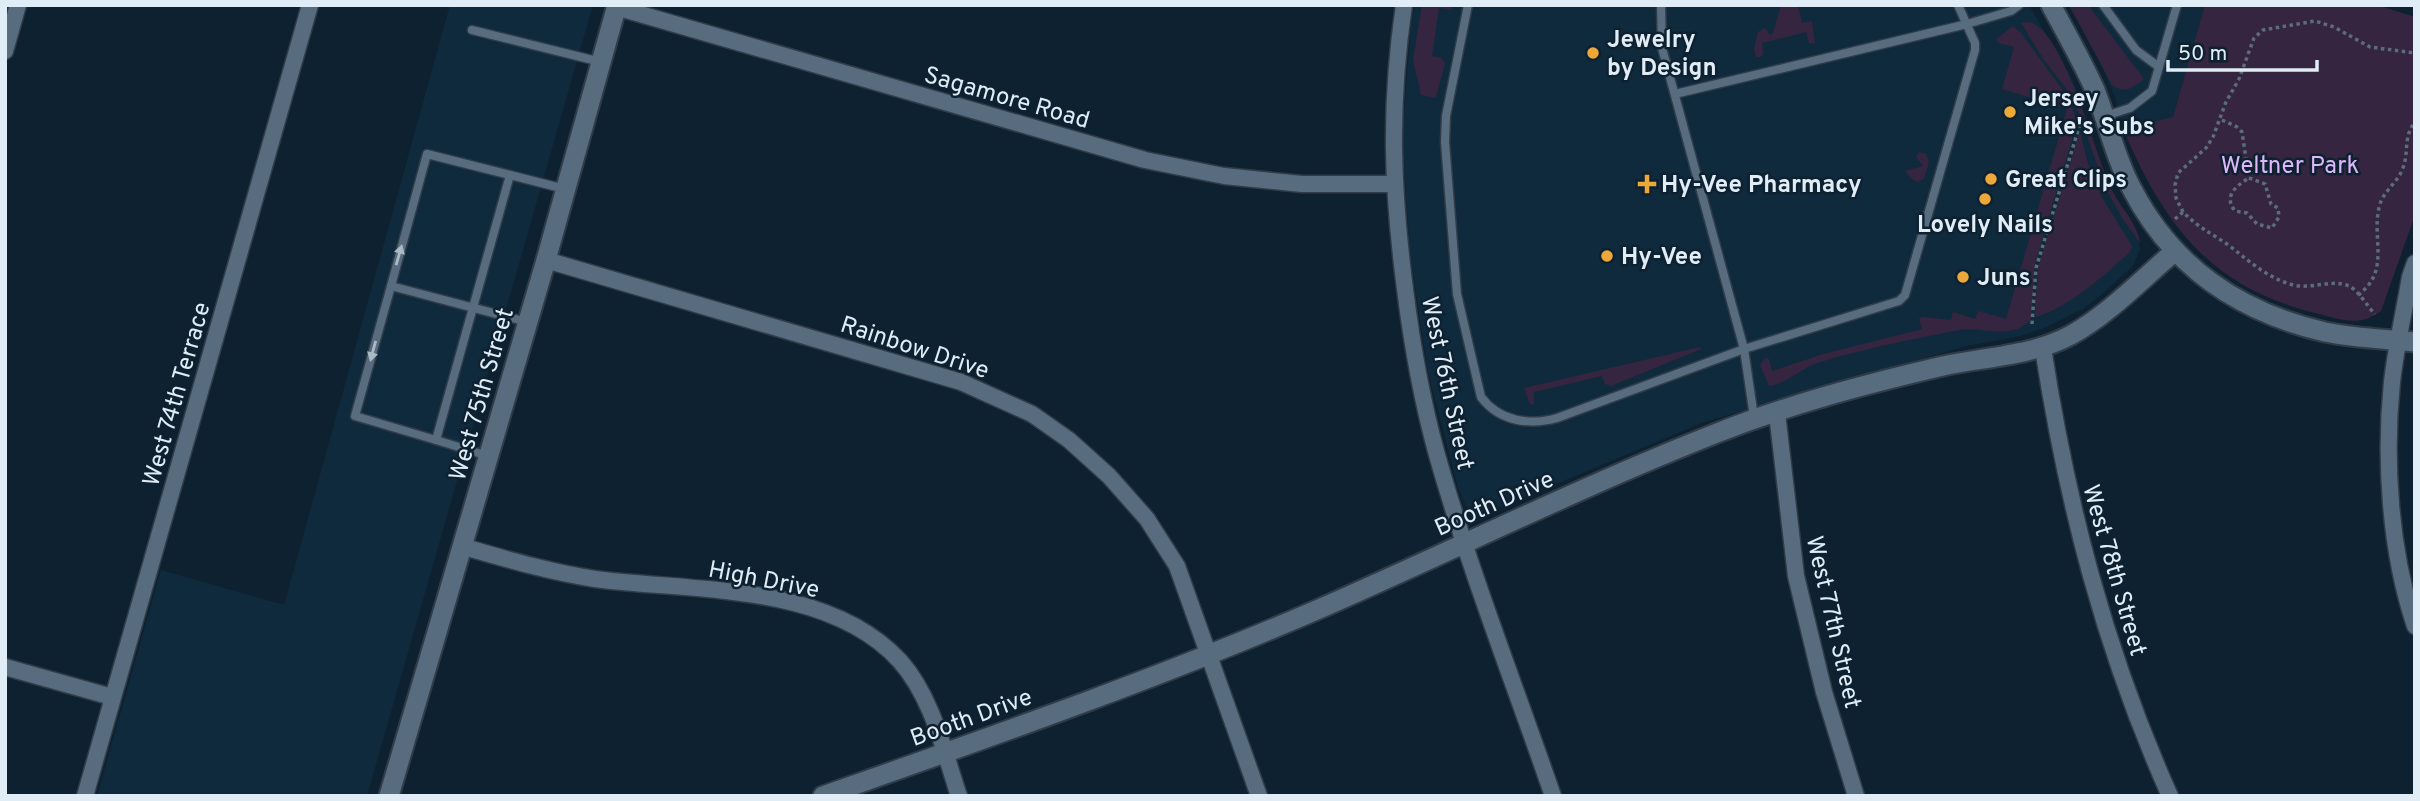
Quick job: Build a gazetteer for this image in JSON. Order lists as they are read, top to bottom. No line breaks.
{"streets":{"street":["Sagamore Road","Rainbow Drive","West 76th Street","West 74th Terrace","West 75th Street","Booth Drive","West 78th Street","High Drive","West 77th Street"]},"crossings":[["Sagamore Road","West 76th Street"],["Sagamore Road","West 75th Street"],["Rainbow Drive","West 75th Street"],["Rainbow Drive","Booth Drive"],["West 76th Street","Booth Drive"],["West 75th Street","High Drive"],["Booth Drive","West 78th Street"],["Booth Drive","High Drive"],["Booth Drive","West 77th Street"]],"parks":["Weltner Park"],"places":{"other":["Jewelry by Design","Jersey Mike's Subs","Great Clips","Lovely Nails","Hy-Vee","Juns"],"health":["Hy-Vee Pharmacy"]},"scale_bar":"50 m"}
